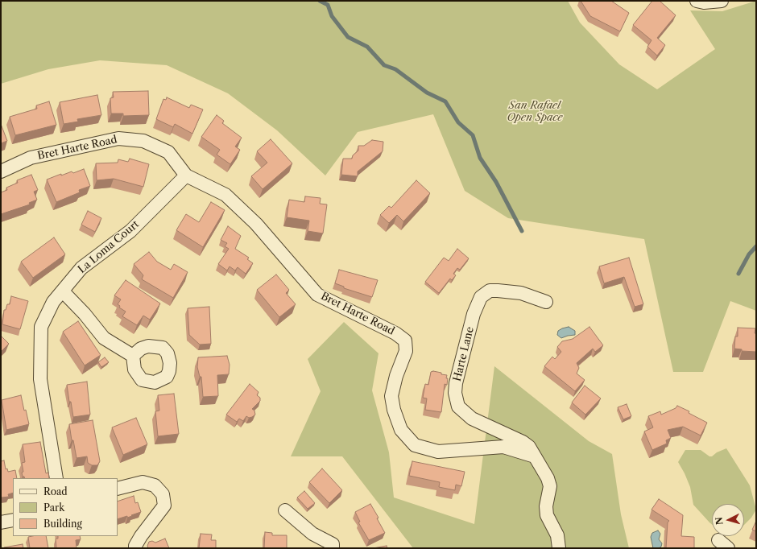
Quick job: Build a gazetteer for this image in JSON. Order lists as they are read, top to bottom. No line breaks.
{"streets":{"street":["Bret Harte Road","La Loma Court","Harte Lane"]},"crossings":[["Bret Harte Road","La Loma Court"],["Bret Harte Road","Harte Lane"]],"parks":["San Rafael Open Space"],"legend":["Road","Park","Building"],"north":"left"}
